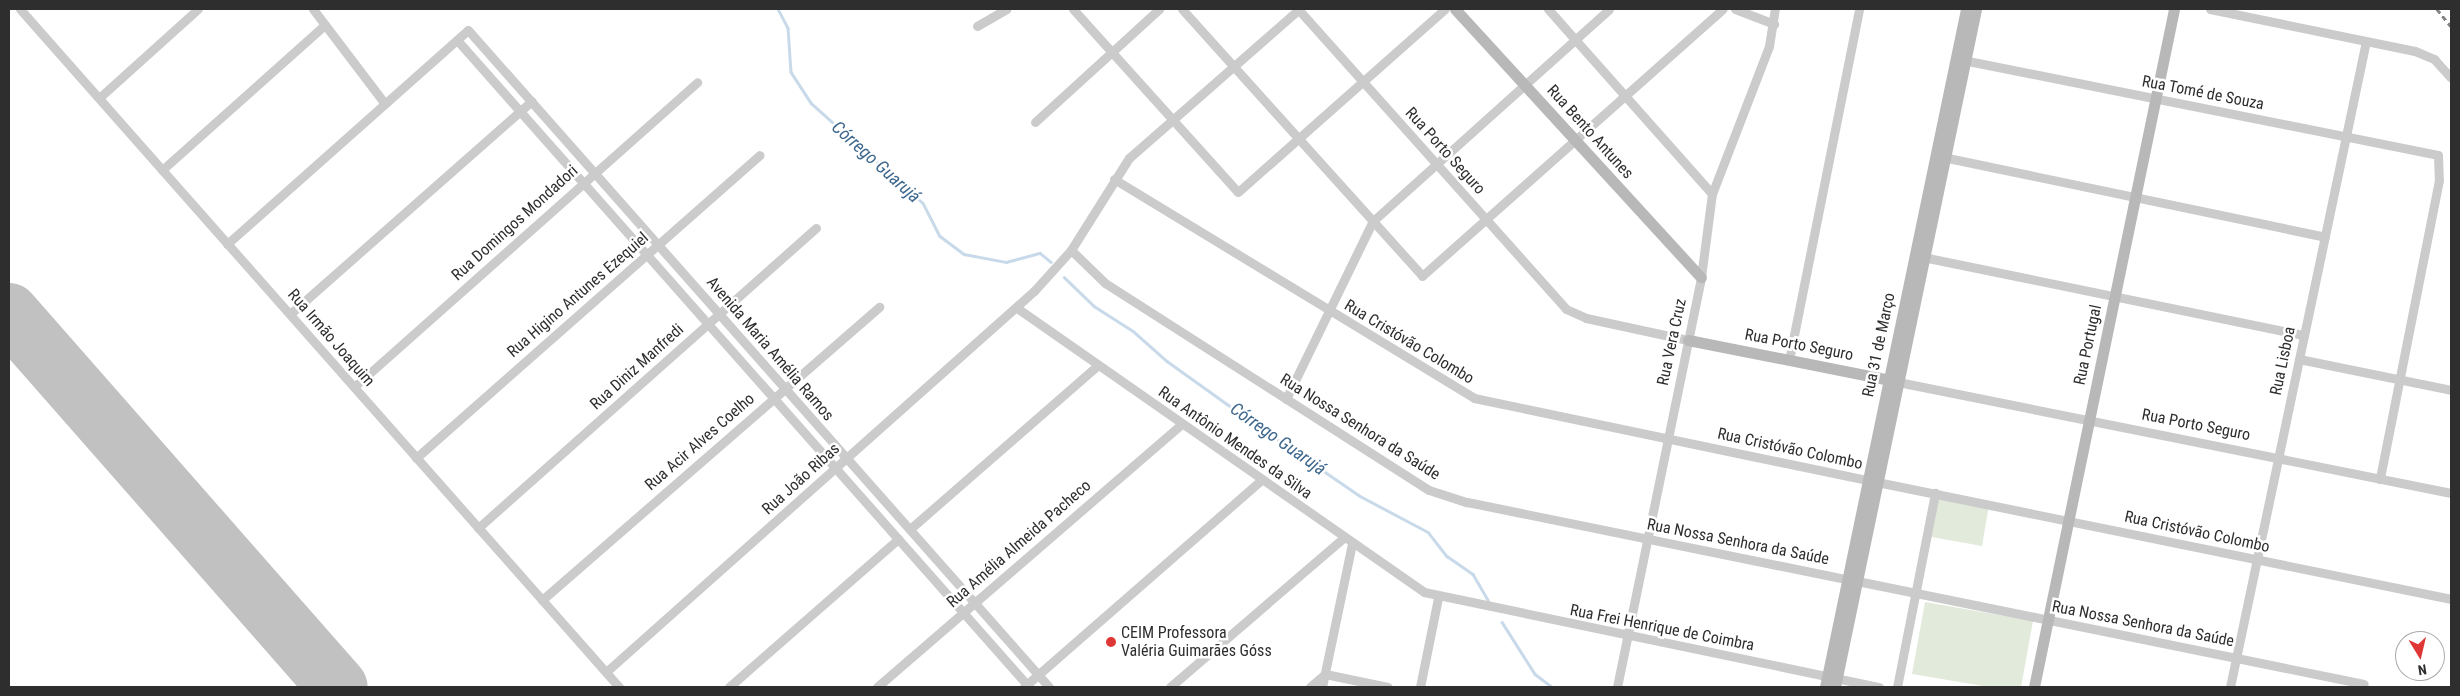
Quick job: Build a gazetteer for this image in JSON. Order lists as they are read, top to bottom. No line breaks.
{"streets":{"street":["Rua Tomé de Souza","Rua Bento Antunes","Rua Porto Seguro","Rua Domingos Mondadori","Rua Higino Antunes Ezequiel","Rua Irmão Joaquim","Rua Cristóvão Colombo","Rua Vera Cruz","Rua 31 de Março","Rua Portugal","Avenida Maria Amélia Ramos","Rua Lisboa","Rua Diniz Manfredi","Rua Nossa Senhora da Saúde","Rua Acir Alves Coelho","Rua Antônio Mendes da Silva","Rua João Ribas","Rua Amélia Almeida Pacheco","Rua Frei Henrique de Coimbra"]},"crossings":[["Rua Tomé de Souza","Rua 31 de Março"],["Rua Tomé de Souza","Rua Portugal"],["Rua Tomé de Souza","Rua Lisboa"],["Rua Bento Antunes","Rua Vera Cruz"],["Rua Porto Seguro","Rua Vera Cruz"],["Rua Porto Seguro","Rua 31 de Março"],["Rua Porto Seguro","Rua Portugal"],["Rua Porto Seguro","Rua Lisboa"],["Rua Porto Seguro","Rua João Ribas"],["Rua Domingos Mondadori","Rua Irmão Joaquim"],["Rua Domingos Mondadori","Avenida Maria Amélia Ramos"],["Rua Higino Antunes Ezequiel","Rua Irmão Joaquim"],["Rua Higino Antunes Ezequiel","Avenida Maria Amélia Ramos"],["Rua Irmão Joaquim","Rua Diniz Manfredi"],["Rua Irmão Joaquim","Rua Acir Alves Coelho"],["Rua Irmão Joaquim","Rua João Ribas"],["Rua Cristóvão Colombo","Rua Vera Cruz"],["Rua Cristóvão Colombo","Rua 31 de Março"],["Rua Cristóvão Colombo","Rua Portugal"],["Rua Cristóvão Colombo","Rua Lisboa"],["Rua Cristóvão Colombo","Rua João Ribas"],["Rua Vera Cruz","Rua Nossa Senhora da Saúde"],["Rua Vera Cruz","Rua Frei Henrique de Coimbra"],["Rua 31 de Março","Rua Nossa Senhora da Saúde"],["Rua 31 de Março","Rua Frei Henrique de Coimbra"],["Rua Portugal","Rua Nossa Senhora da Saúde"],["Avenida Maria Amélia Ramos","Rua Diniz Manfredi"],["Avenida Maria Amélia Ramos","Rua Acir Alves Coelho"],["Avenida Maria Amélia Ramos","Rua João Ribas"],["Avenida Maria Amélia Ramos","Rua Amélia Almeida Pacheco"],["Rua Lisboa","Rua Nossa Senhora da Saúde"],["Rua Nossa Senhora da Saúde","Rua João Ribas"],["Rua Antônio Mendes da Silva","Rua João Ribas"],["Rua Antônio Mendes da Silva","Rua Amélia Almeida Pacheco"],["Rua Antônio Mendes da Silva","Rua Frei Henrique de Coimbra"]],"water":["Córrego Guarujá"],"places":["CEIM Professora Valéria Guimarães Góss"],"north":"bottom"}
